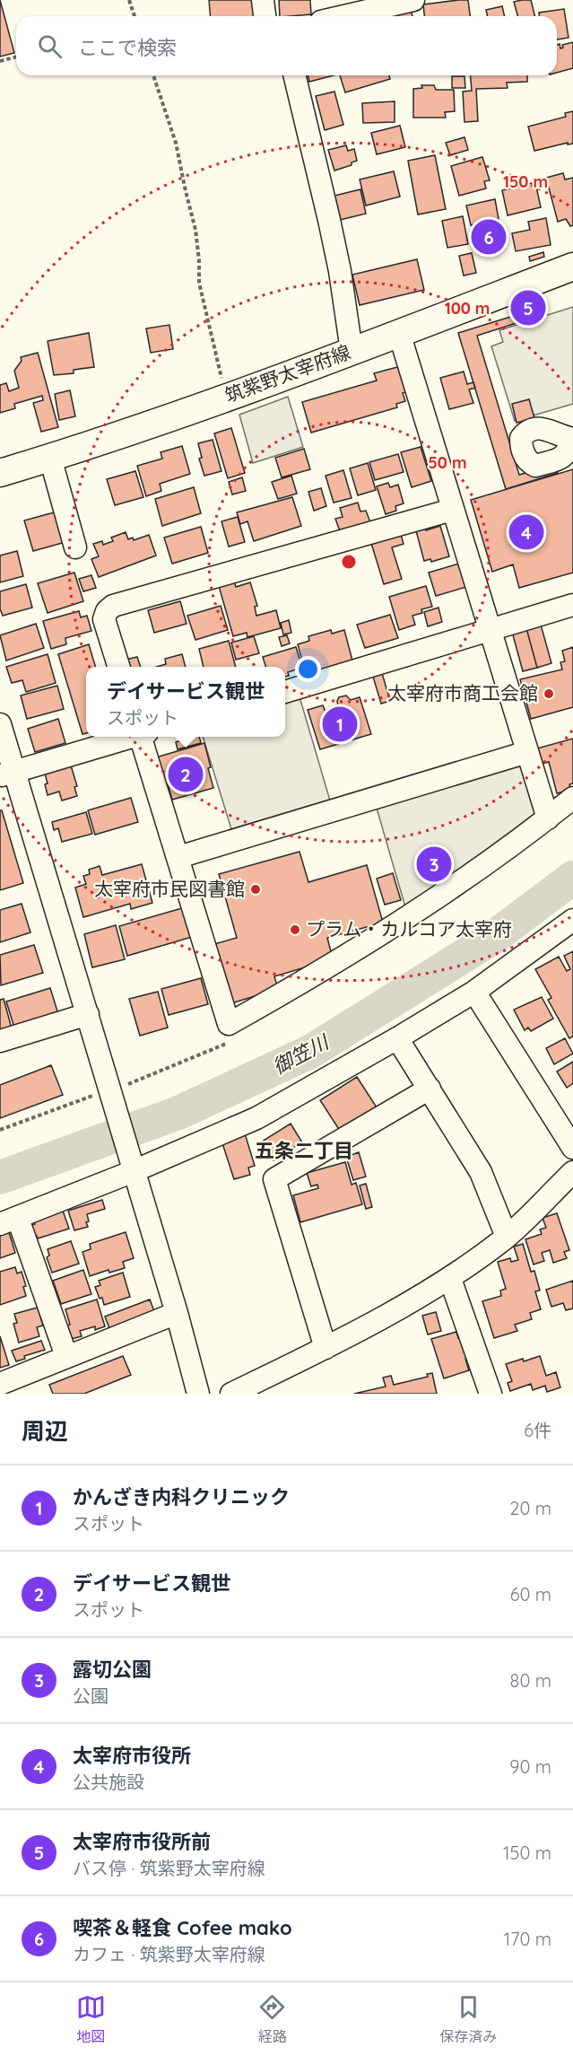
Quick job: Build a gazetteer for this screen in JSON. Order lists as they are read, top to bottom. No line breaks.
{"streets":{"main road":["筑紫野太宰府線"]},"districts":["五条二丁目"],"water":["御笠川"],"places":["太宰府市商工会館","太宰府市民図書館","プラム・カルコア太宰府"],"page":{"search":"ここで検索","pins":["6","5","4","1","2","3"],"popup":["デイサービス観世","スポット"],"heading":["周辺","6件"],"list":[{"mark":"1","name":"かんざき内科クリニック","note":"スポット","value":"20 m"},{"mark":"2","name":"デイサービス観世","note":"スポット","value":"60 m"},{"mark":"3","name":"露切公園","note":"公園","value":"80 m"},{"mark":"4","name":"太宰府市役所","note":"公共施設","value":"90 m"},{"mark":"5","name":"太宰府市役所前","note":"バス停 · 筑紫野太宰府線","value":"150 m"},{"mark":"6","name":"喫茶＆軽食 Cofee mako","note":"カフェ · 筑紫野太宰府線","value":"170 m"}],"nav":["地図","経路","保存済み"]},"rings":["150 m","100 m","50 m"]}
